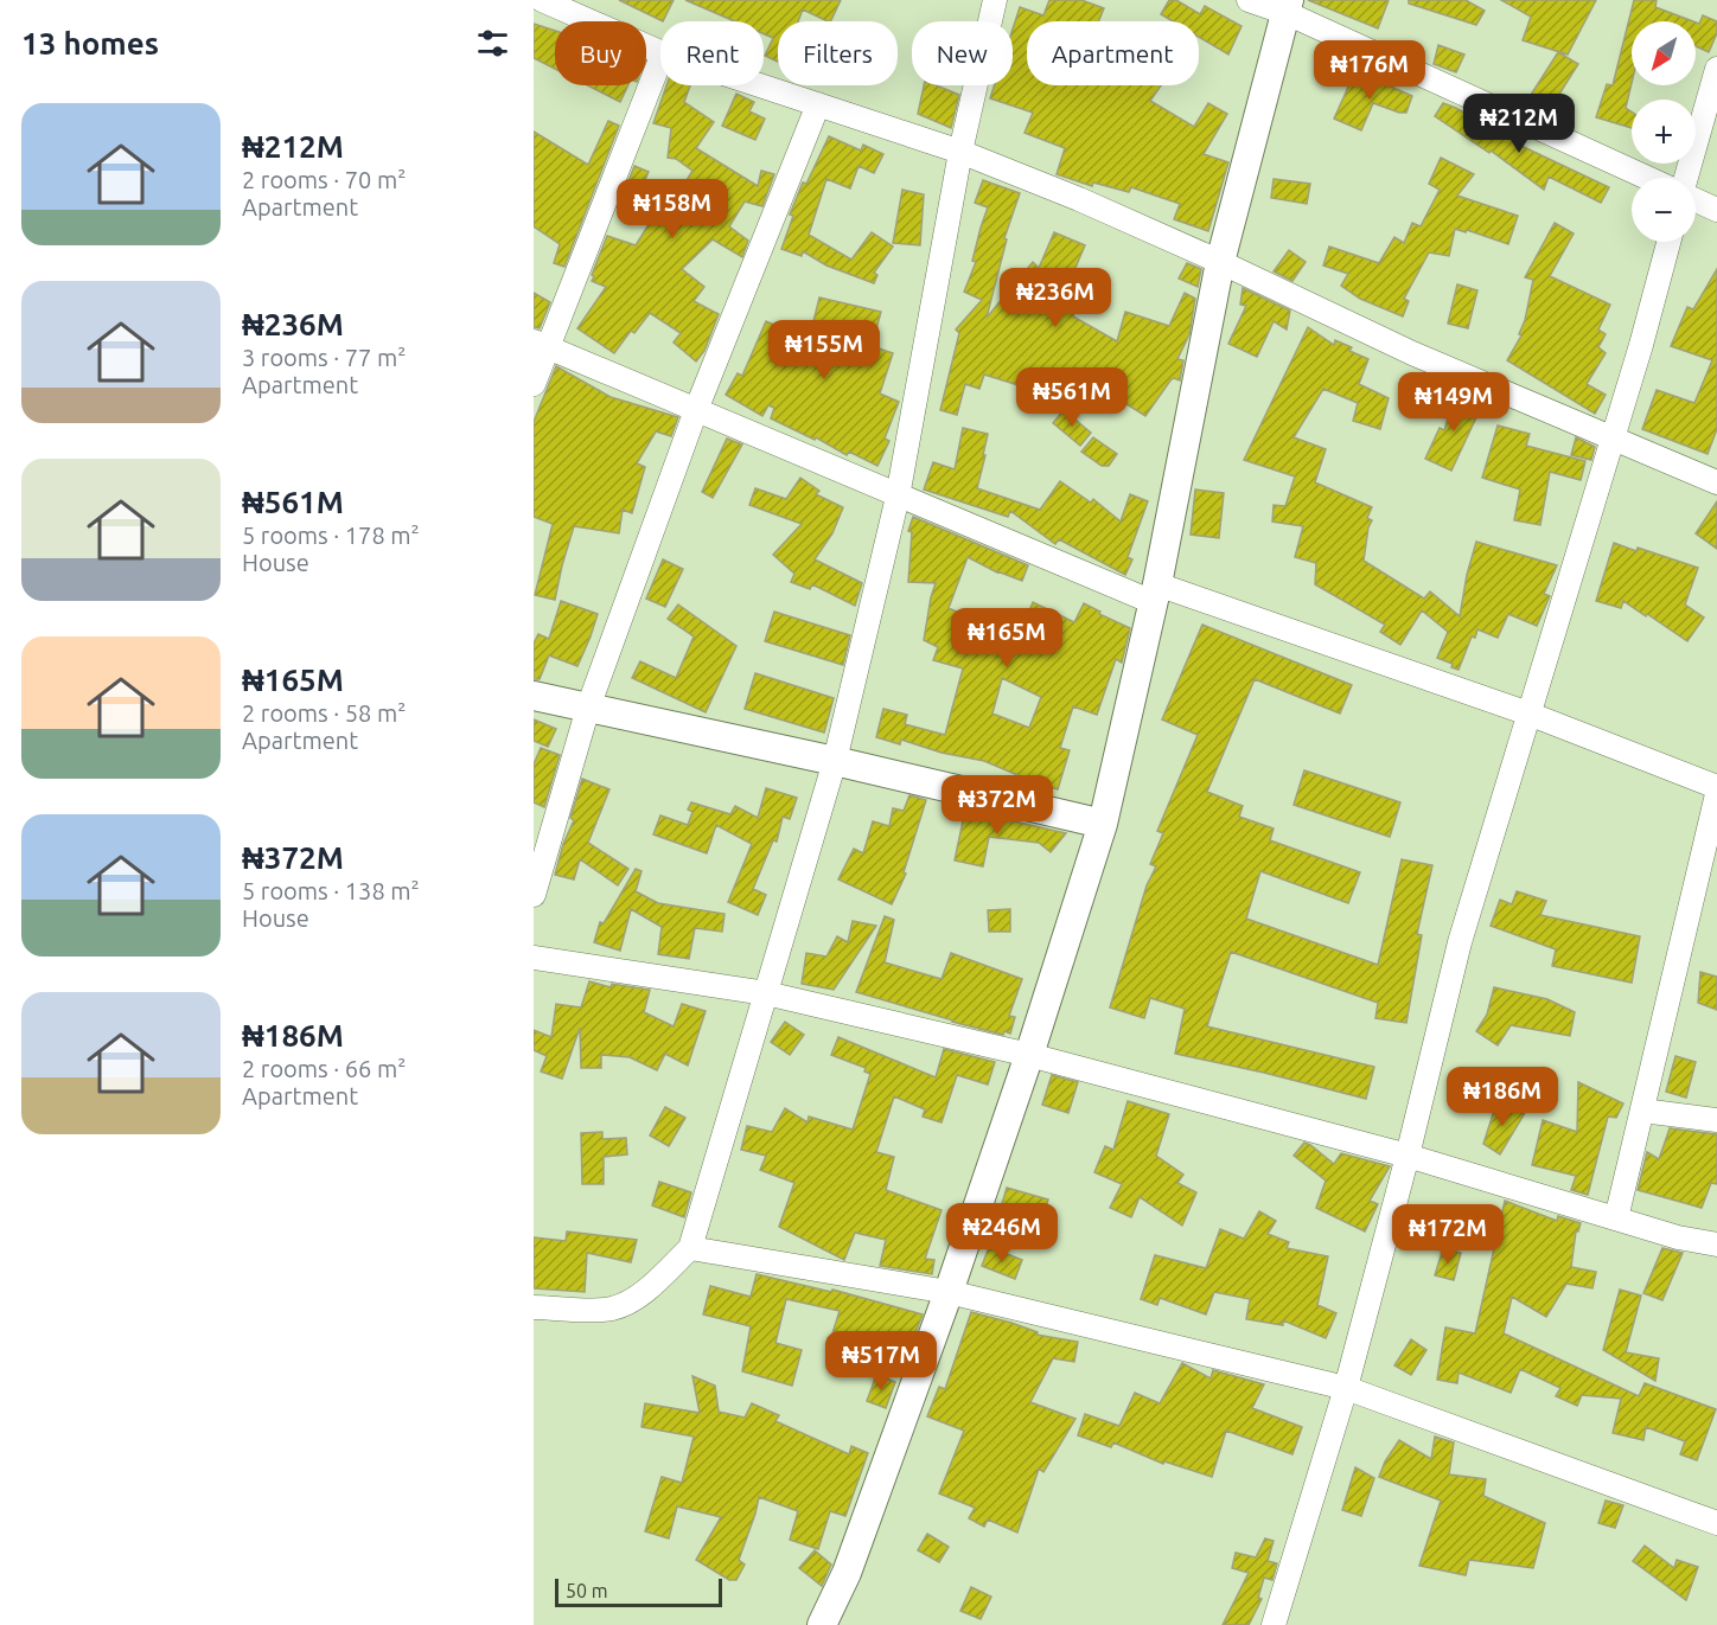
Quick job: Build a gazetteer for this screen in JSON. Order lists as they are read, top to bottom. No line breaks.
{"scale_bar":"50 m","north":"bottom left","page":{"heading":"13 homes","map_buttons":["+","−"],"chip":["Buy","Rent","Filters","New","Apartment"],"price":["₦176M","₦212M","₦158M","₦236M","₦155M","₦561M","₦149M","₦165M","₦372M","₦186M","₦246M","₦172M","₦517M"],"list":[{"name":"₦212M","note":"2 rooms · 70 m² · Apartment"},{"name":"₦236M","note":"3 rooms · 77 m² · Apartment"},{"name":"₦561M","note":"5 rooms · 178 m² · House"},{"name":"₦165M","note":"2 rooms · 58 m² · Apartment"},{"name":"₦372M","note":"5 rooms · 138 m² · House"},{"name":"₦186M","note":"2 rooms · 66 m² · Apartment"}],"scale":"50 m"}}
